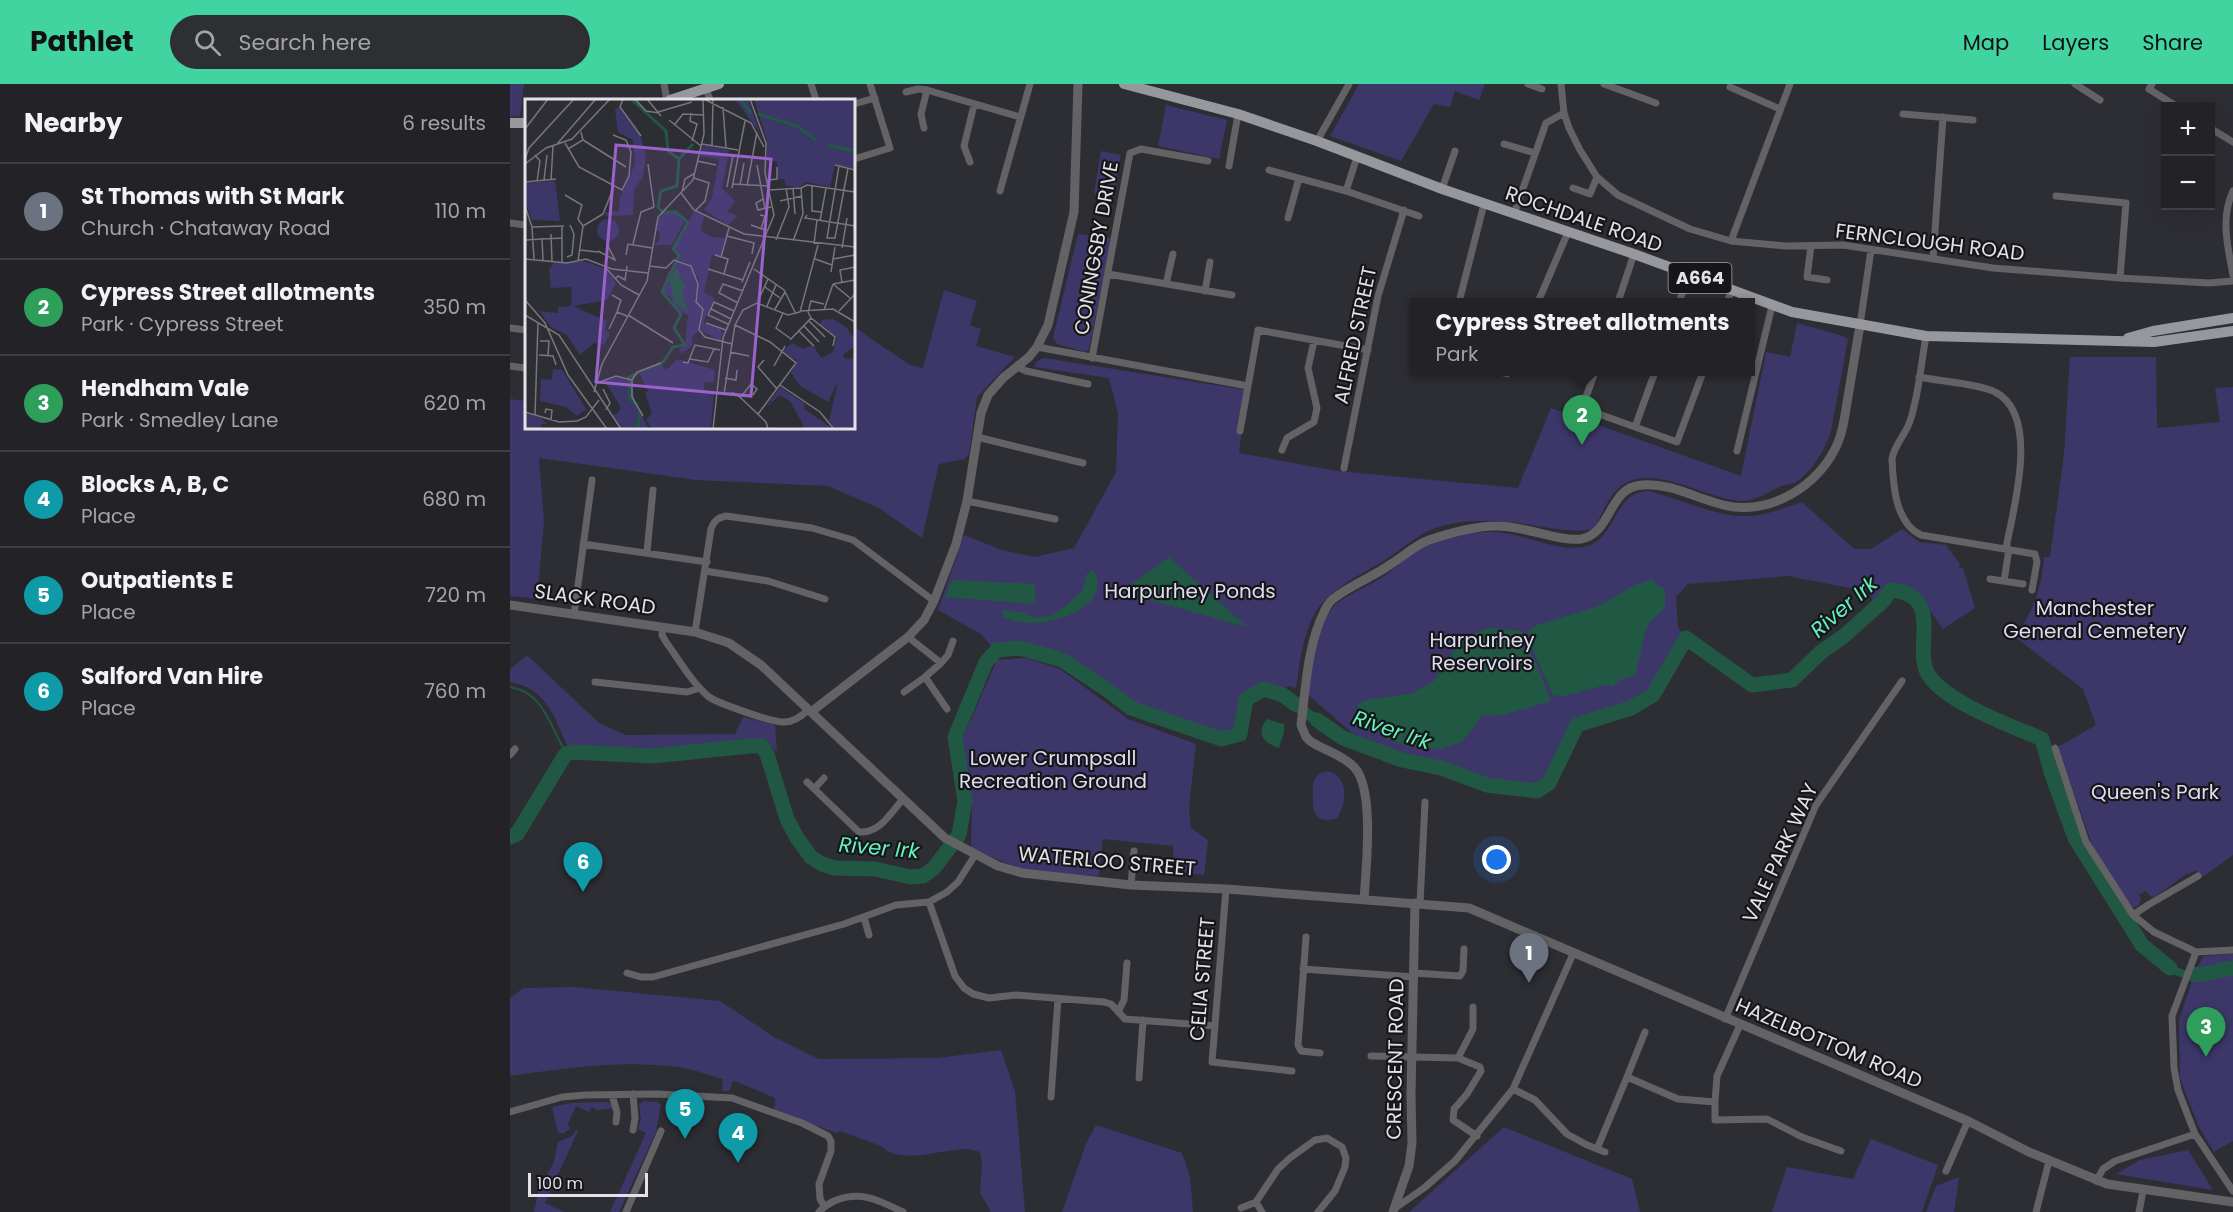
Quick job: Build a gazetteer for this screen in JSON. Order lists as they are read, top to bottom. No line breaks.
{"streets":{"main road":["ROCHDALE ROAD","A664"],"street":["FERNCLOUGH ROAD","CONINGSBY DRIVE","ALFRED STREET","SLACK ROAD","VALE PARK WAY","WATERLOO STREET","CELIA STREET","HAZELBOTTOM ROAD","CRESCENT ROAD"]},"crossings":[["SLACK ROAD","WATERLOO STREET"],["VALE PARK WAY","HAZELBOTTOM ROAD"],["WATERLOO STREET","CELIA STREET"],["WATERLOO STREET","HAZELBOTTOM ROAD"],["WATERLOO STREET","CRESCENT ROAD"],["HAZELBOTTOM ROAD","CRESCENT ROAD"]],"water":["River Irk"],"parks":["Harpurhey Ponds","Manchester General Cemetery","Harpurhey Reservoirs","Lower Crumpsall Recreation Ground","Queen's Park"],"scale_bar":"100 m","page":{"header":"Pathlet","search":"Search here","nav":["Map","Layers","Share"],"heading":["Nearby","6 results"],"map_buttons":["+","−"],"list":[{"mark":"1","name":"St Thomas with St Mark","note":"Church · Chataway Road","value":"110 m"},{"mark":"2","name":"Cypress Street allotments","note":"Park · Cypress Street","value":"350 m"},{"mark":"3","name":"Hendham Vale","note":"Park · Smedley Lane","value":"620 m"},{"mark":"4","name":"Blocks A, B, C","note":"Place","value":"680 m"},{"mark":"5","name":"Outpatients E","note":"Place","value":"720 m"},{"mark":"6","name":"Salford Van Hire","note":"Place","value":"760 m"}],"popup":["Cypress Street allotments","Park"],"pins":["2","6","1","3","5","4"],"scale":"100 m"}}
